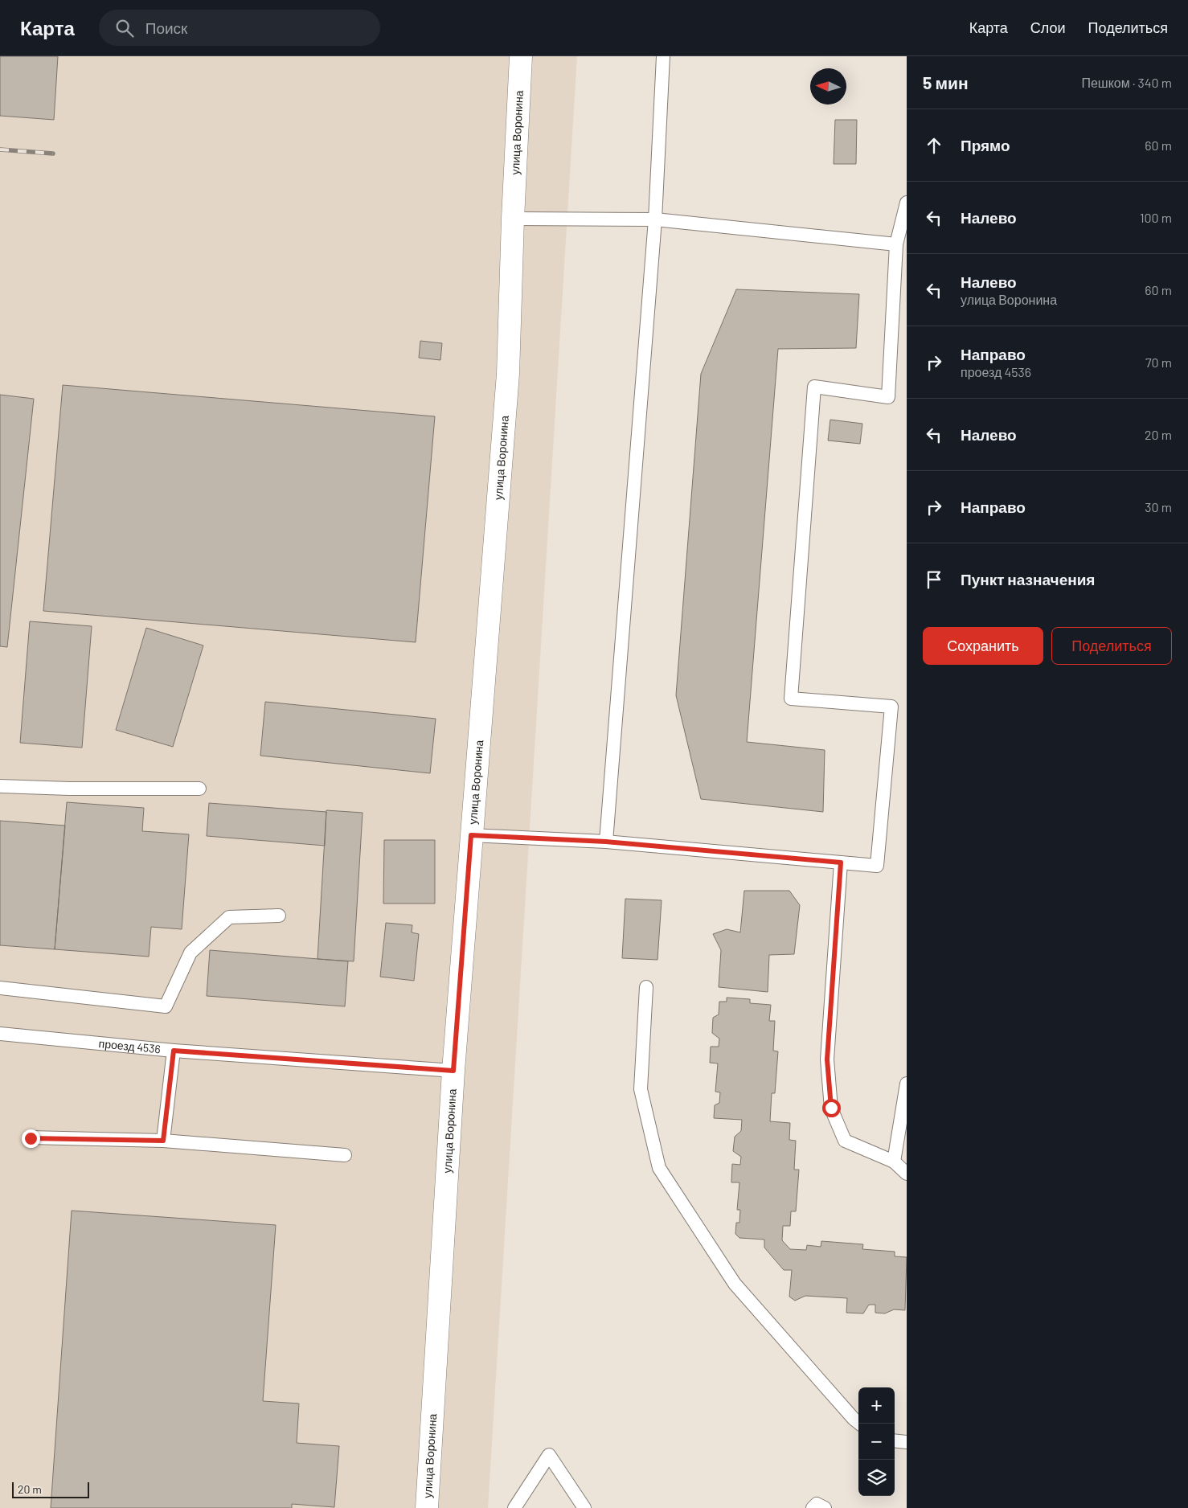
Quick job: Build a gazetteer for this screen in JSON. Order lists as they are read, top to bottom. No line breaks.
{"streets":{"street":["улица Воронина"],"lane":["проезд 4536"]},"crossings":[["улица Воронина","проезд 4536"]],"scale_bar":"20 m","north":"left","page":{"header":"Карта","search":"Поиск","nav":["Карта","Слои","Поделиться"],"heading":["5 мин","Пешком · 340 m"],"list":[["Прямо","60 m"],["Налево","100 m"],["Налево","улица Воронина","60 m"],["Направо","проезд 4536","70 m"],["Налево","20 m"],["Направо","30 m"],"Пункт назначения"],"buttons":["Сохранить","Поделиться"],"map_buttons":["+","−"],"scale":"20 m"}}
